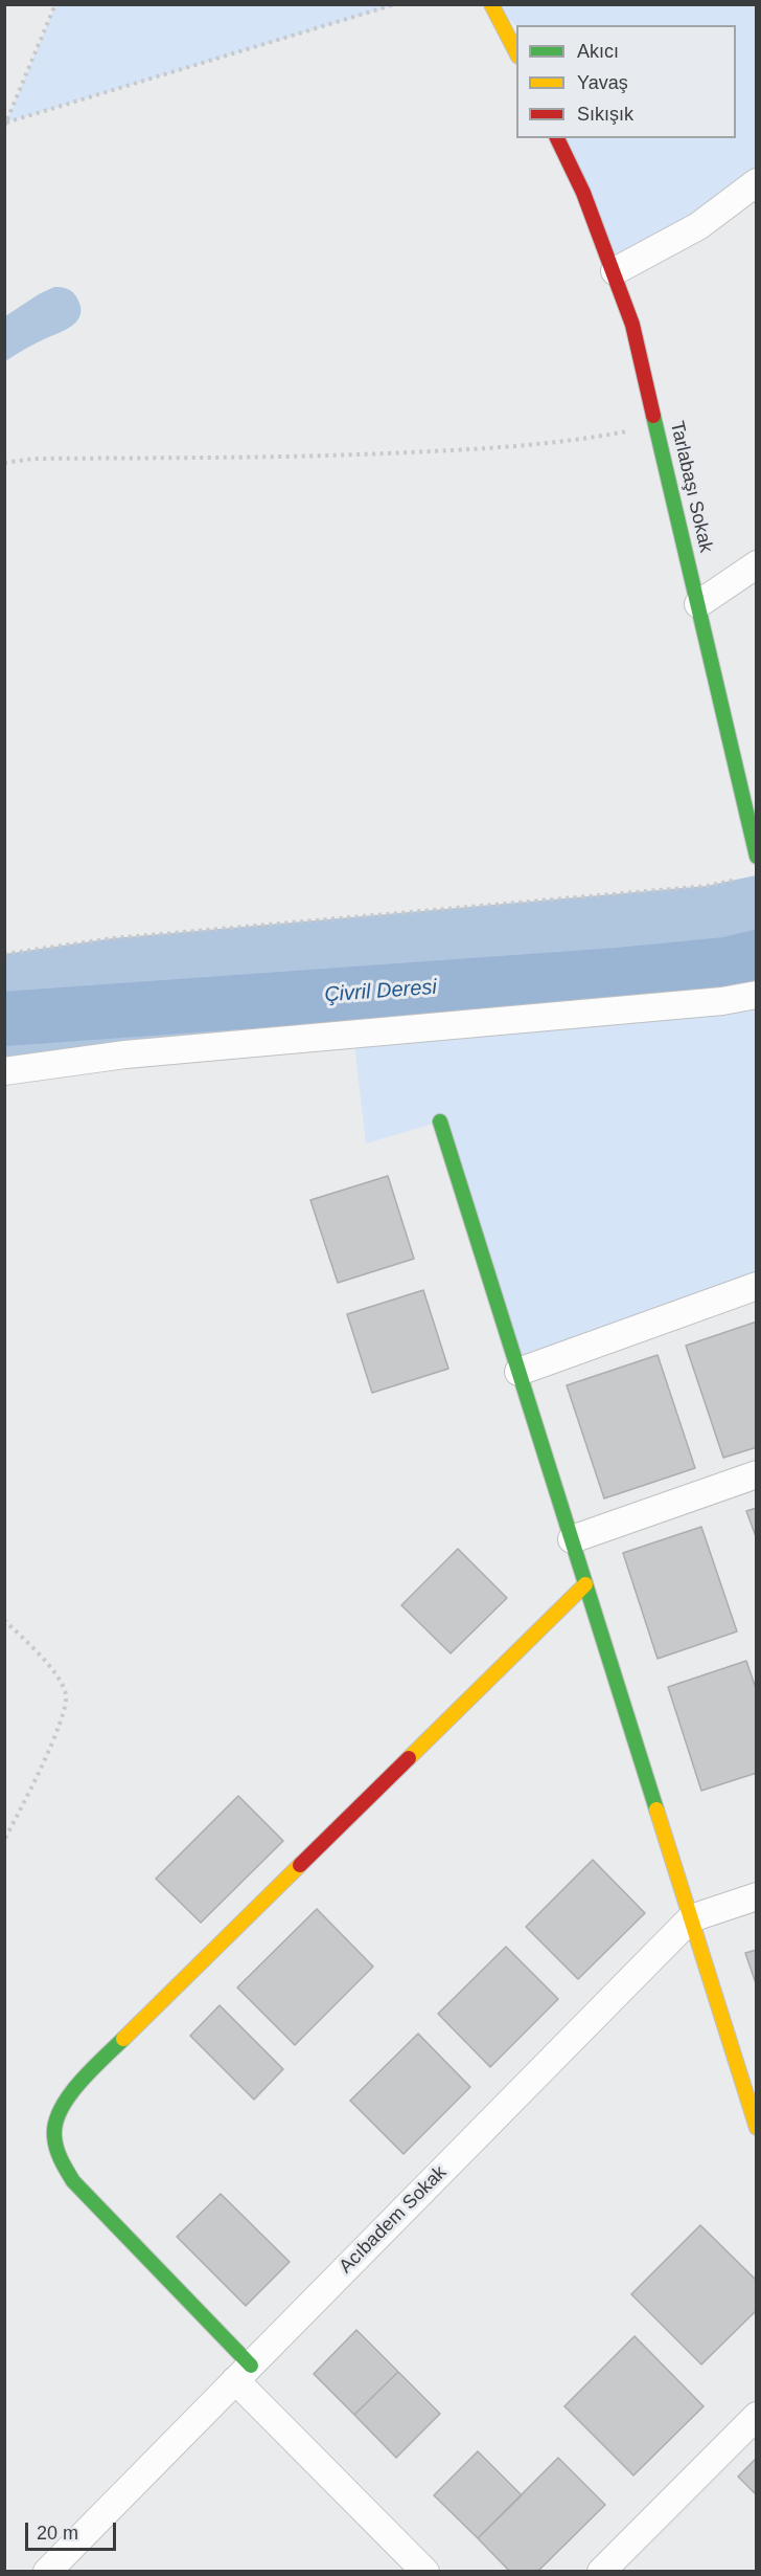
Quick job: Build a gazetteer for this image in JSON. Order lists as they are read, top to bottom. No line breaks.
{"streets":{"street":["Tarlabaşı Sokak","Acıbadem Sokak"]},"water":["Çivril Deresi"],"legend":["Akıcı","Yavaş","Sıkışık"],"scale_bar":"20 m"}
